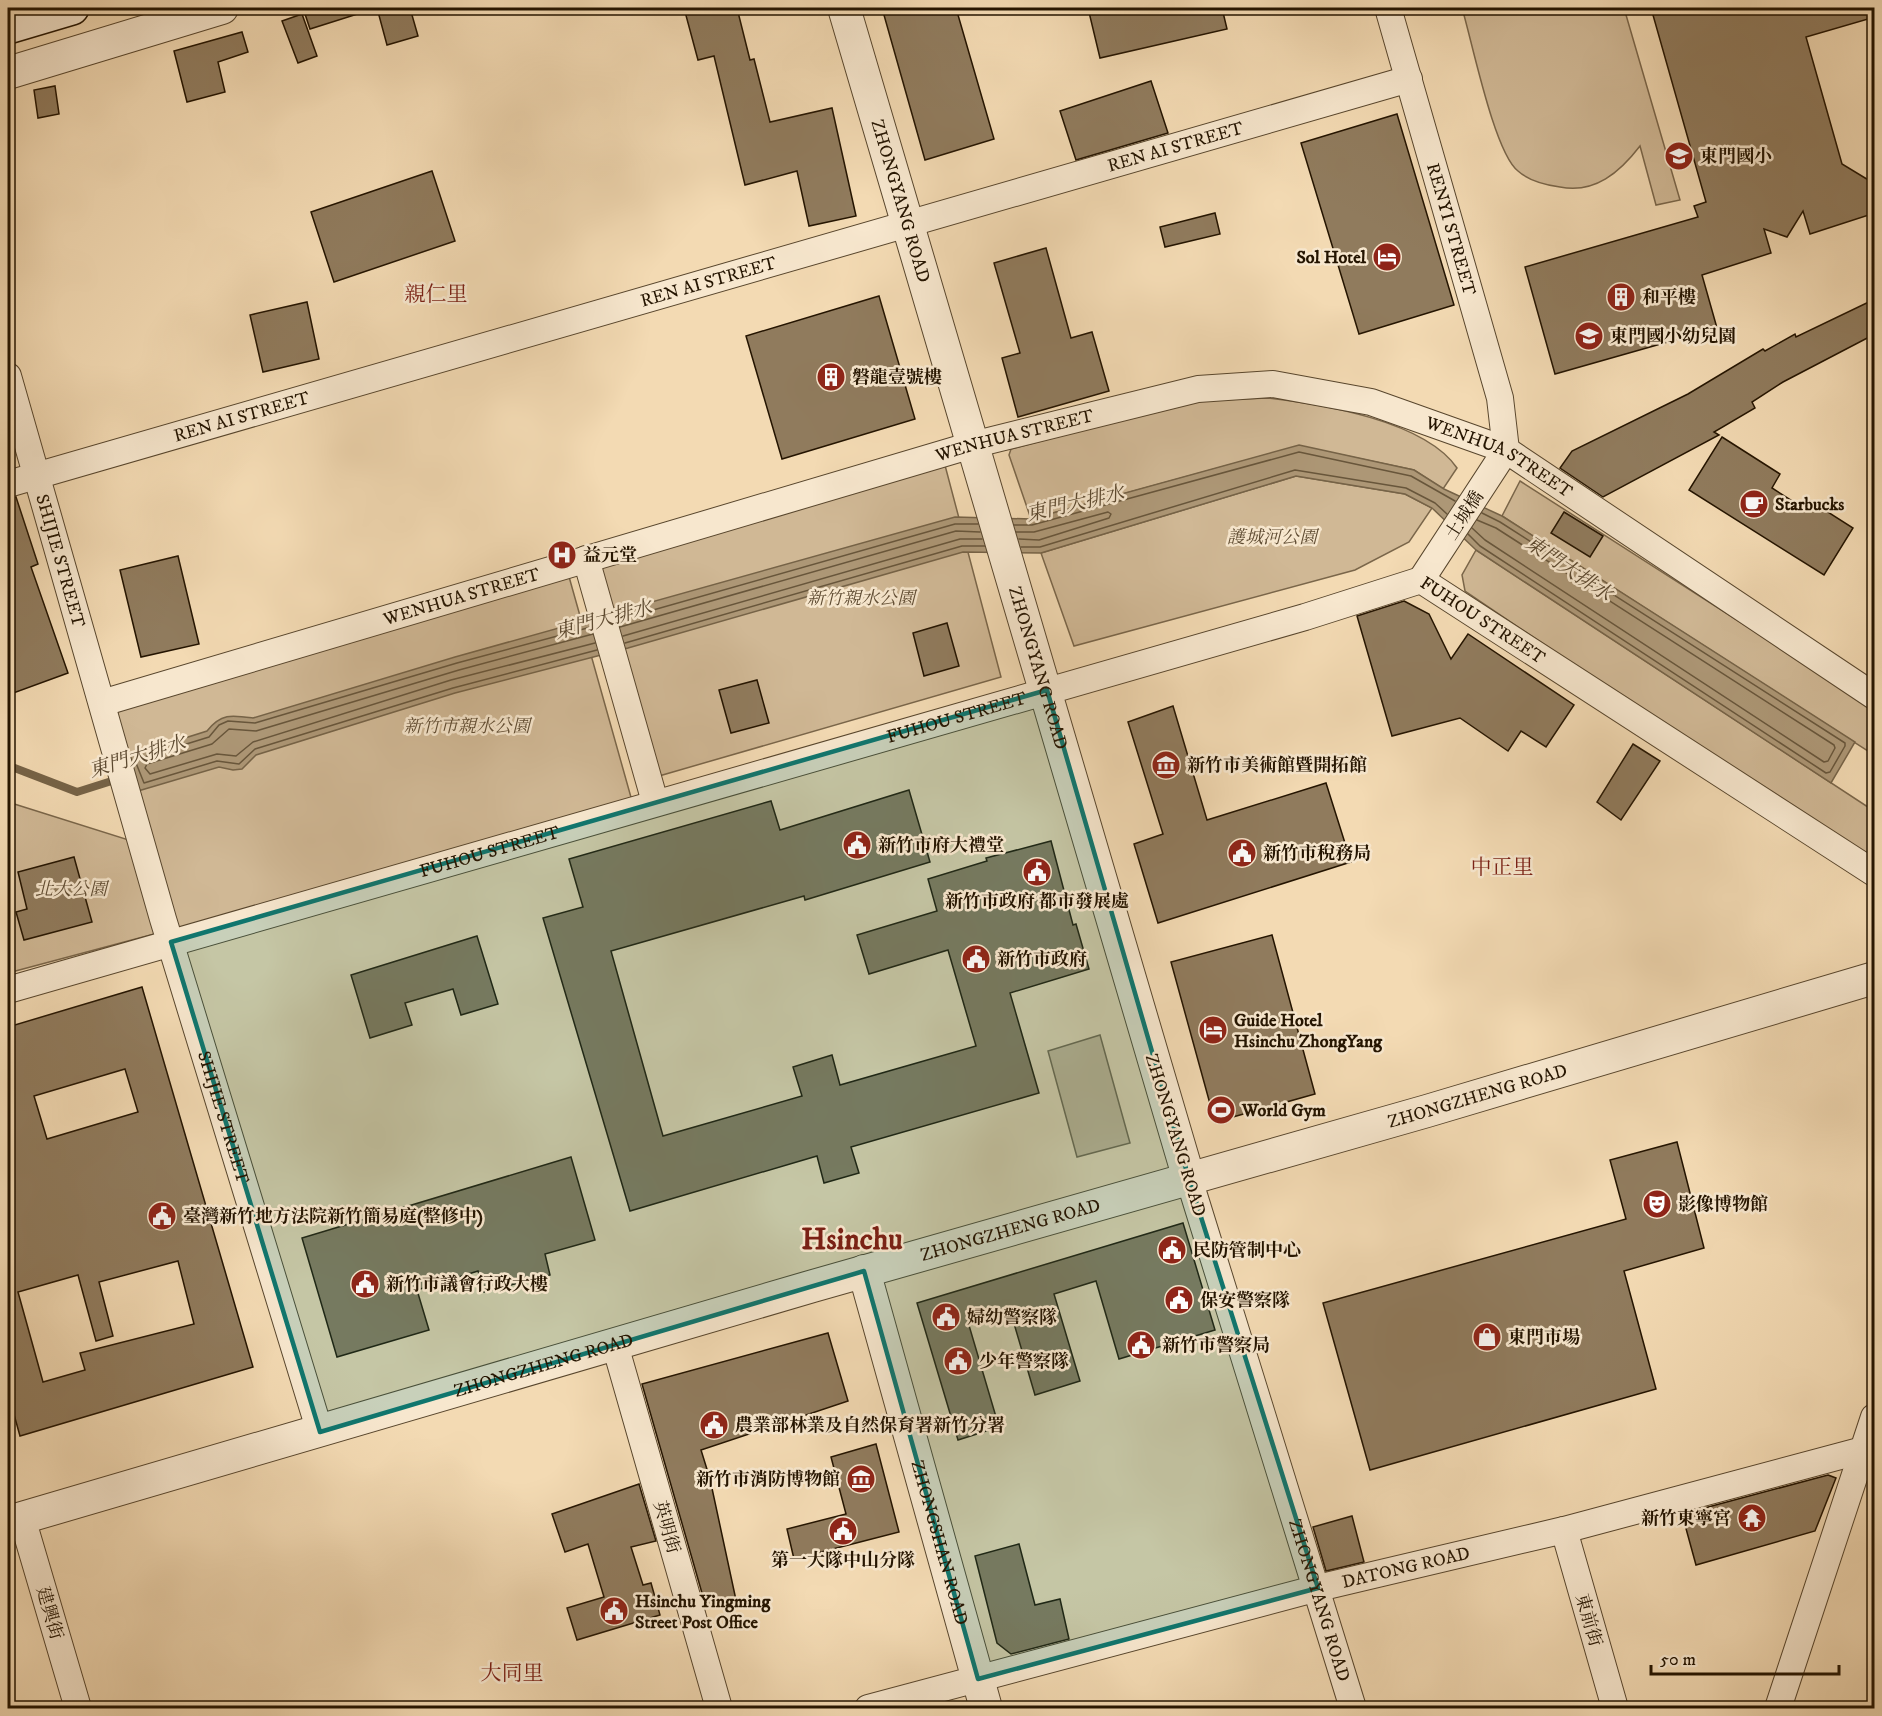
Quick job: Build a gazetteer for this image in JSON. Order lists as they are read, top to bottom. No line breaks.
{"streets":{"street":["REN AI STREET","ZHONGYANG ROAD","RENYI STREET","WENHUA STREET","土城橋","SHIJIE STREET","FUHOU STREET","ZHONGZHENG ROAD","英明街","ZHONGSHAN ROAD","DATONG ROAD","建興街","東前街"]},"crossings":[["REN AI STREET","ZHONGYANG ROAD"],["REN AI STREET","RENYI STREET"],["REN AI STREET","SHIJIE STREET"],["ZHONGYANG ROAD","WENHUA STREET"],["ZHONGYANG ROAD","FUHOU STREET"],["ZHONGYANG ROAD","ZHONGZHENG ROAD"],["ZHONGYANG ROAD","DATONG ROAD"],["RENYI STREET","WENHUA STREET"],["RENYI STREET","土城橋"],["WENHUA STREET","土城橋"],["WENHUA STREET","SHIJIE STREET"],["土城橋","FUHOU STREET"],["SHIJIE STREET","FUHOU STREET"],["SHIJIE STREET","ZHONGZHENG ROAD"],["ZHONGZHENG ROAD","英明街"],["ZHONGZHENG ROAD","ZHONGSHAN ROAD"],["ZHONGZHENG ROAD","建興街"],["ZHONGSHAN ROAD","DATONG ROAD"],["DATONG ROAD","東前街"]],"districts":["親仁里","中正里","Hsinchu","大同里"],"water":["東門大排水"],"parks":["護城河公園","新竹親水公園","新竹市親水公園","北大公園"],"places":{"school or university":["東門國小","東門國小幼兒園"],"hotel":["Sol Hotel","Guide Hotel Hsinchu ZhongYang"],"building":["和平樓","磐龍壹號樓"],"cafe":["Starbucks"],"hospital":["益元堂"],"museum":["新竹市美術館暨開拓館","新竹市消防博物館"],"public building":["新竹市府大禮堂","新竹市稅務局","新竹市政府 都市發展處","新竹市政府","臺灣新竹地方法院新竹簡易庭(整修中)","民防管制中心","新竹市議會行政大樓","保安警察隊","婦幼警察隊","新竹市警察局","少年警察隊","農業部林業及自然保育署新竹分署","第一大隊中山分隊","Hsinchu Yingming Street Post Office"],"sports":["World Gym"],"theatre":["影像博物館"],"shop":["東門市場"],"temple":["新竹東寧宮"]},"scale_bar":"50 m"}
